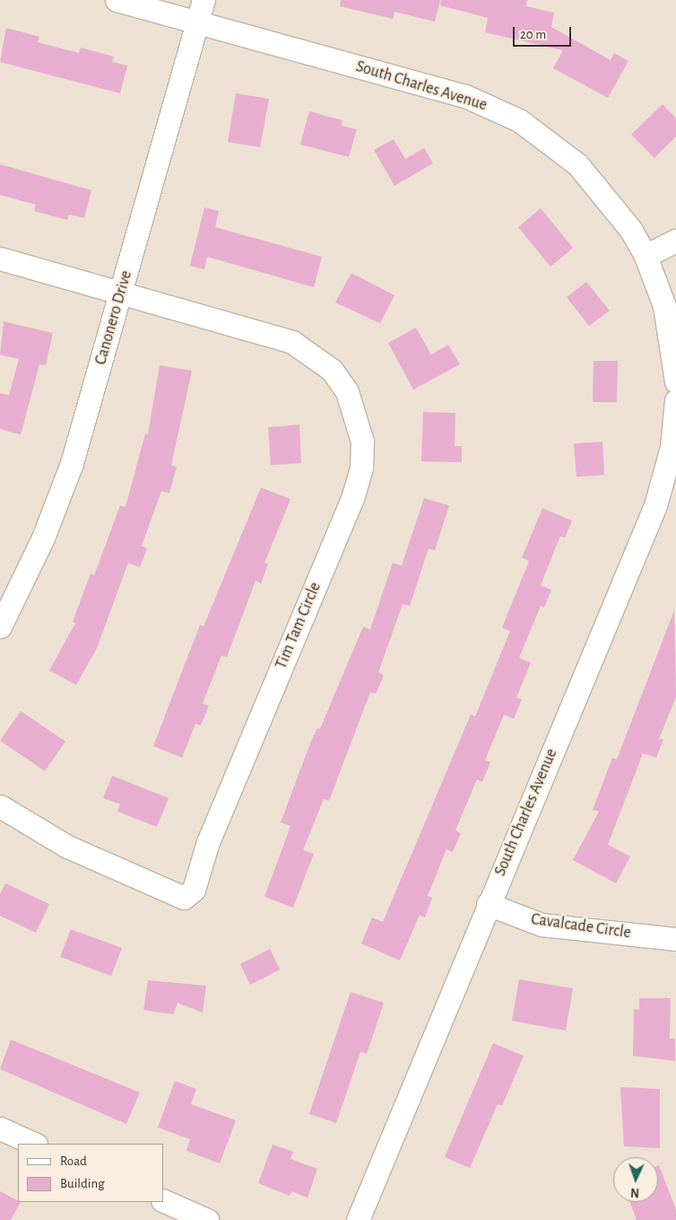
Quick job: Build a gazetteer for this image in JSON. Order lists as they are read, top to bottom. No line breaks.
{"streets":{"street":["South Charles Avenue","Canonero Drive","Tim Tam Circle","Cavalcade Circle"]},"crossings":[["South Charles Avenue","Canonero Drive"],["South Charles Avenue","Cavalcade Circle"],["Canonero Drive","Tim Tam Circle"]],"legend":["Road","Building"],"scale_bar":"20 m","north":"bottom"}
